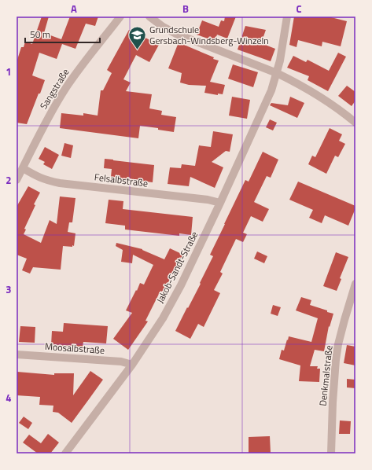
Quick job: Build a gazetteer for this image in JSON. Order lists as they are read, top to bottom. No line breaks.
{"streets":{"street":["Sangstraße","Felsalbstraße","Jakob-Sandt-Straße","Moosalbstraße","Denkmalstraße"]},"crossings":[["Sangstraße","Felsalbstraße"],["Felsalbstraße","Jakob-Sandt-Straße"],["Jakob-Sandt-Straße","Moosalbstraße"]],"places":{"school or university":["Grundschule Gersbach-Windsberg-Winzeln"]},"scale_bar":"50 m","grid":{"columns":["A","B","C"],"rows":["1","2","3","4"]}}
